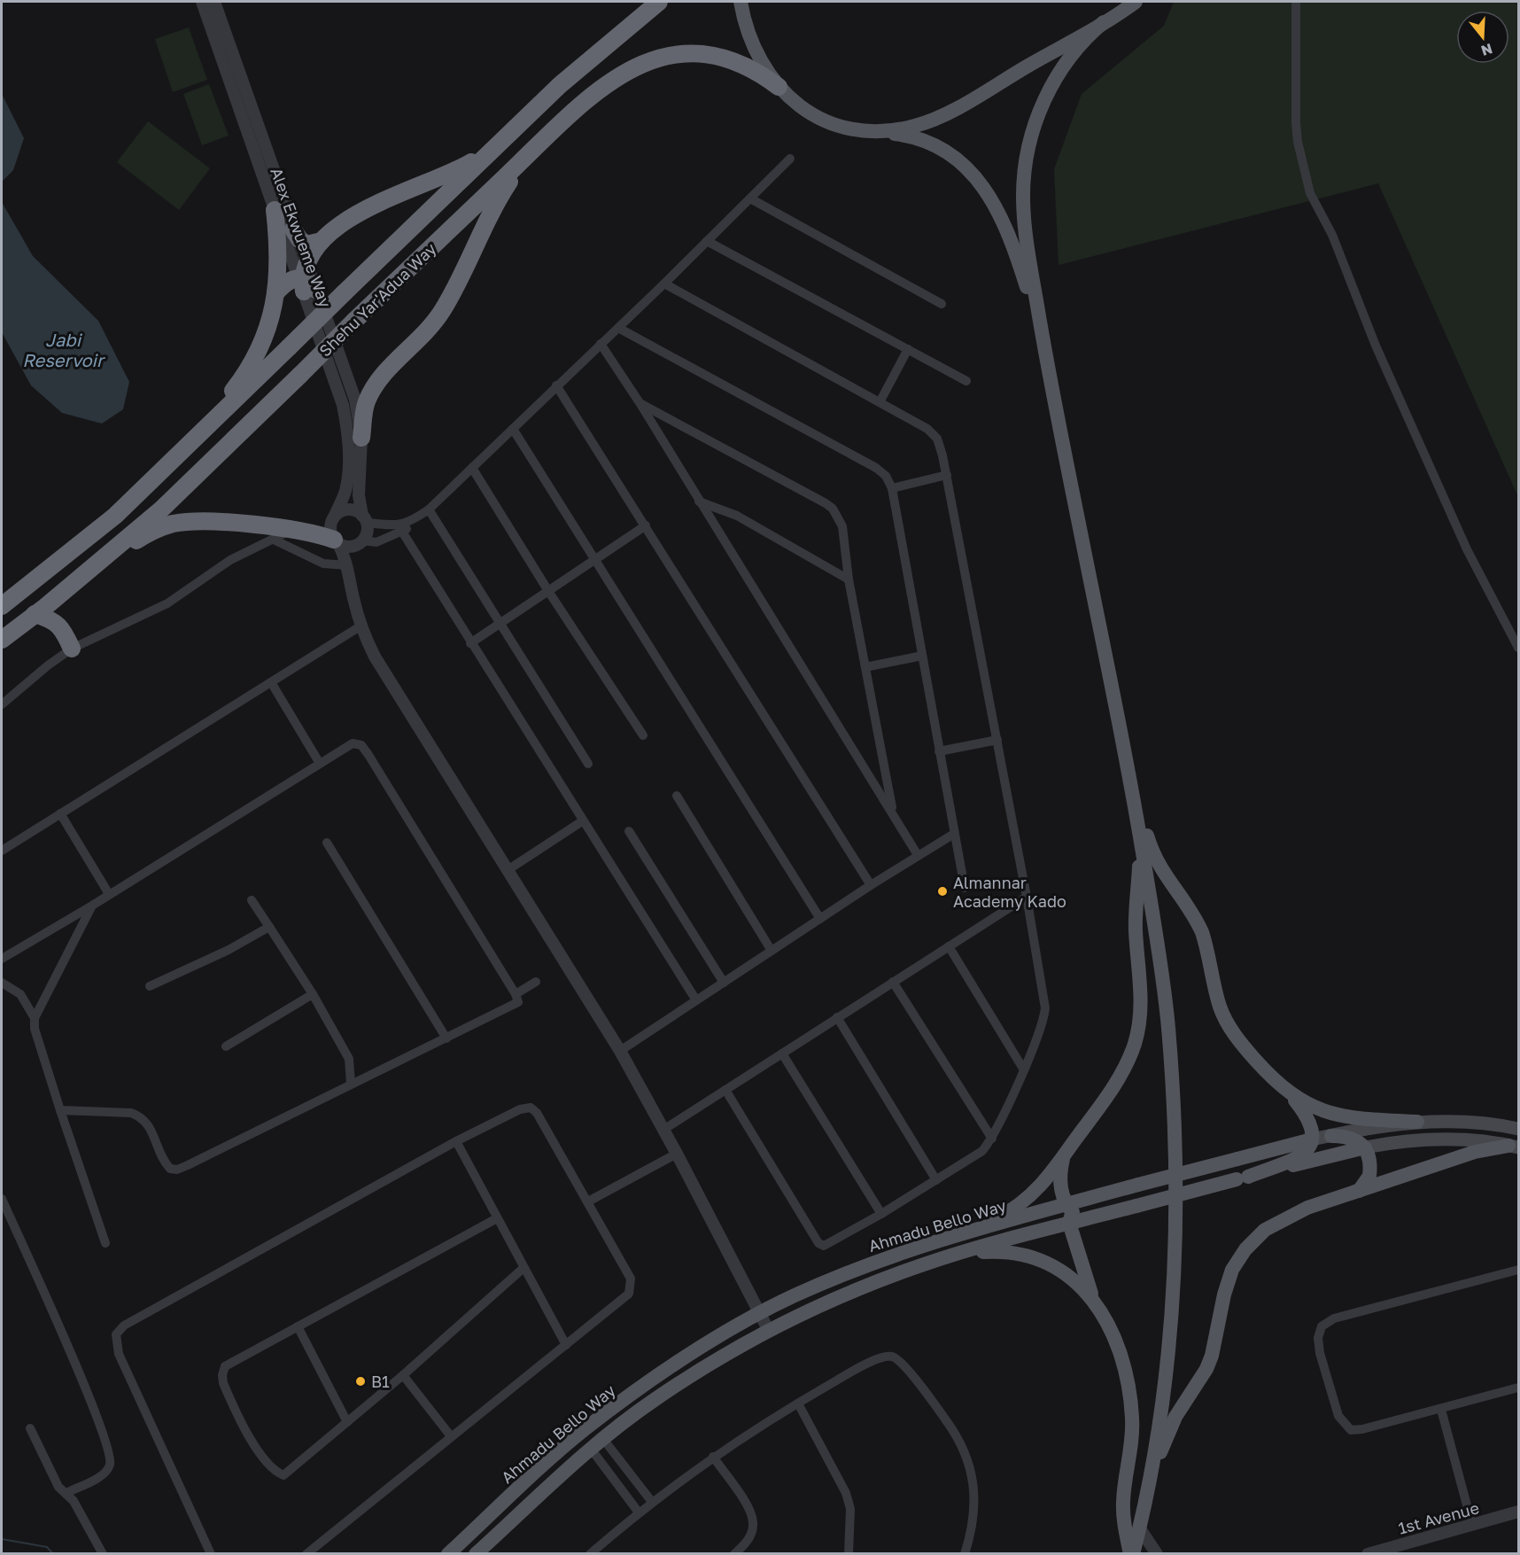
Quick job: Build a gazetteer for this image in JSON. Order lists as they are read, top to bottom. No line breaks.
{"streets":{"highway":["Shehu Yar'Adua Way"],"main road":["Ahmadu Bello Way"],"street":["Alex Ekwueme Way","1st Avenue"]},"water":["Jabi Reservoir"],"places":["Almannar Academy Kado","B1"],"north":"bottom"}
